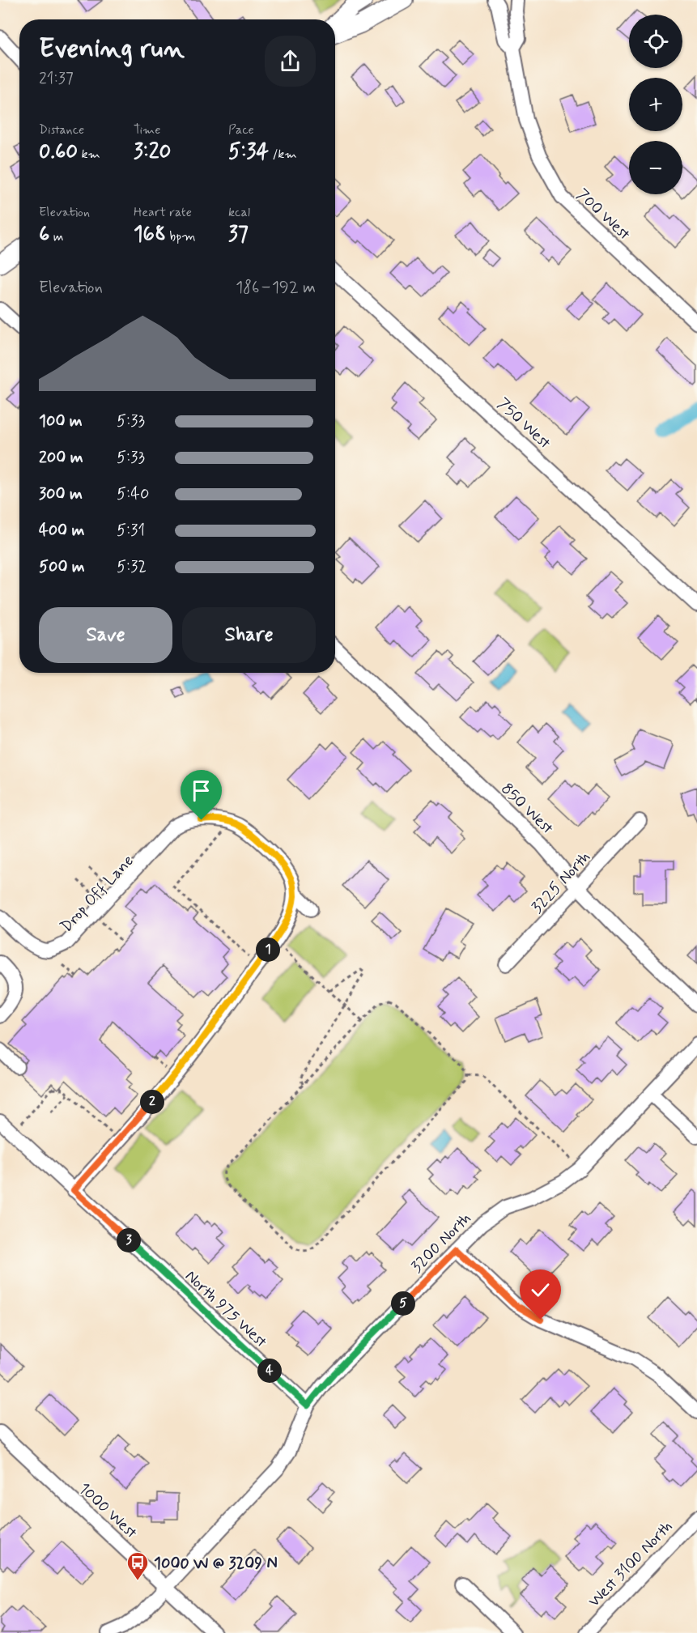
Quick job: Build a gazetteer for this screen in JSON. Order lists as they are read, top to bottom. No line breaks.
{"streets":{"street":["700 West","750 West","850 West","3225 North","3200 North","North 975 West","1000 West","West 3100 North"]},"crossings":[["850 West","3225 North"],["3200 North","North 975 West"],["3200 North","1000 West"]],"places":{"bus stop":["1000 W @ 3209 N"]},"page":{"map_buttons":["+","−"],"heading":["Evening run","21:37"],"stats":[["Distance","0.60 km"],["Time","3:20"],["Pace","5:34 /km"],["Elevation","6 m"],["Heart rate","168 bpm"],["kcal","37"]],"chart":["Elevation","186–192 m"],"list":[{"name":"100 m","note":"5:33"},{"name":"200 m","note":"5:33"},{"name":"300 m","note":"5:40"},{"name":"400 m","note":"5:31"},{"name":"500 m","note":"5:32"}],"buttons":["Save","Share"],"pins":["1","2","3","5","4"]}}
